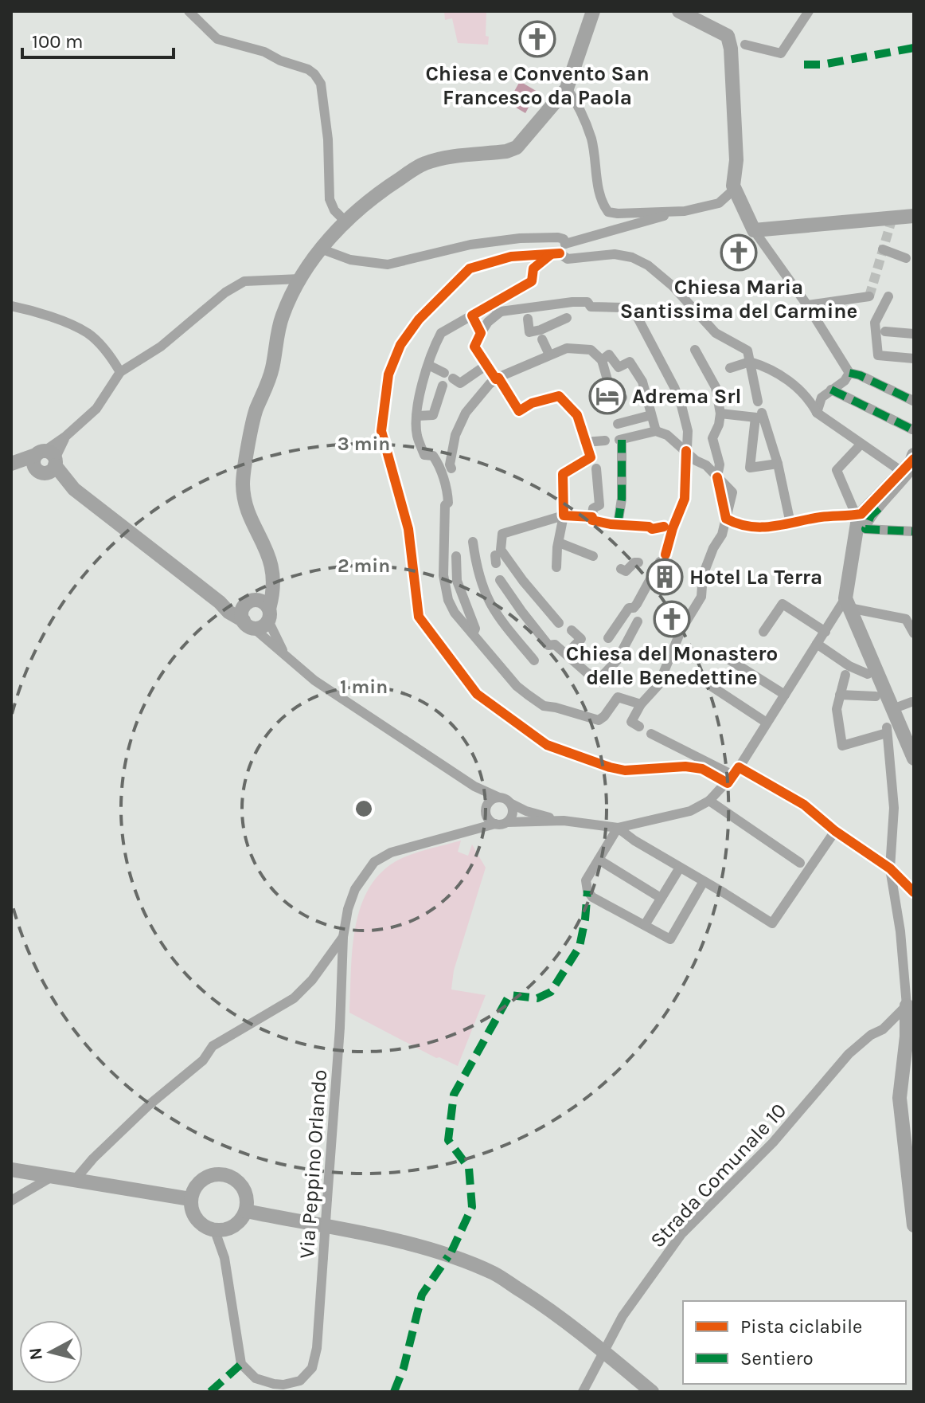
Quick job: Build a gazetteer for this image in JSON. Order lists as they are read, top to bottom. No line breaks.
{"streets":{"street":["Via Peppino Orlando","Strada Comunale 10"]},"places":{"church":["Chiesa e Convento San Francesco da Paola","Chiesa Maria Santissima del Carmine","Chiesa del Monastero delle Benedettine"],"hotel":["Adrema Srl"],"building":["Hotel La Terra"]},"legend":["Pista ciclabile","Sentiero"],"scale_bar":"100 m","north":"left","rings":["3 min","2 min","1 min"]}
